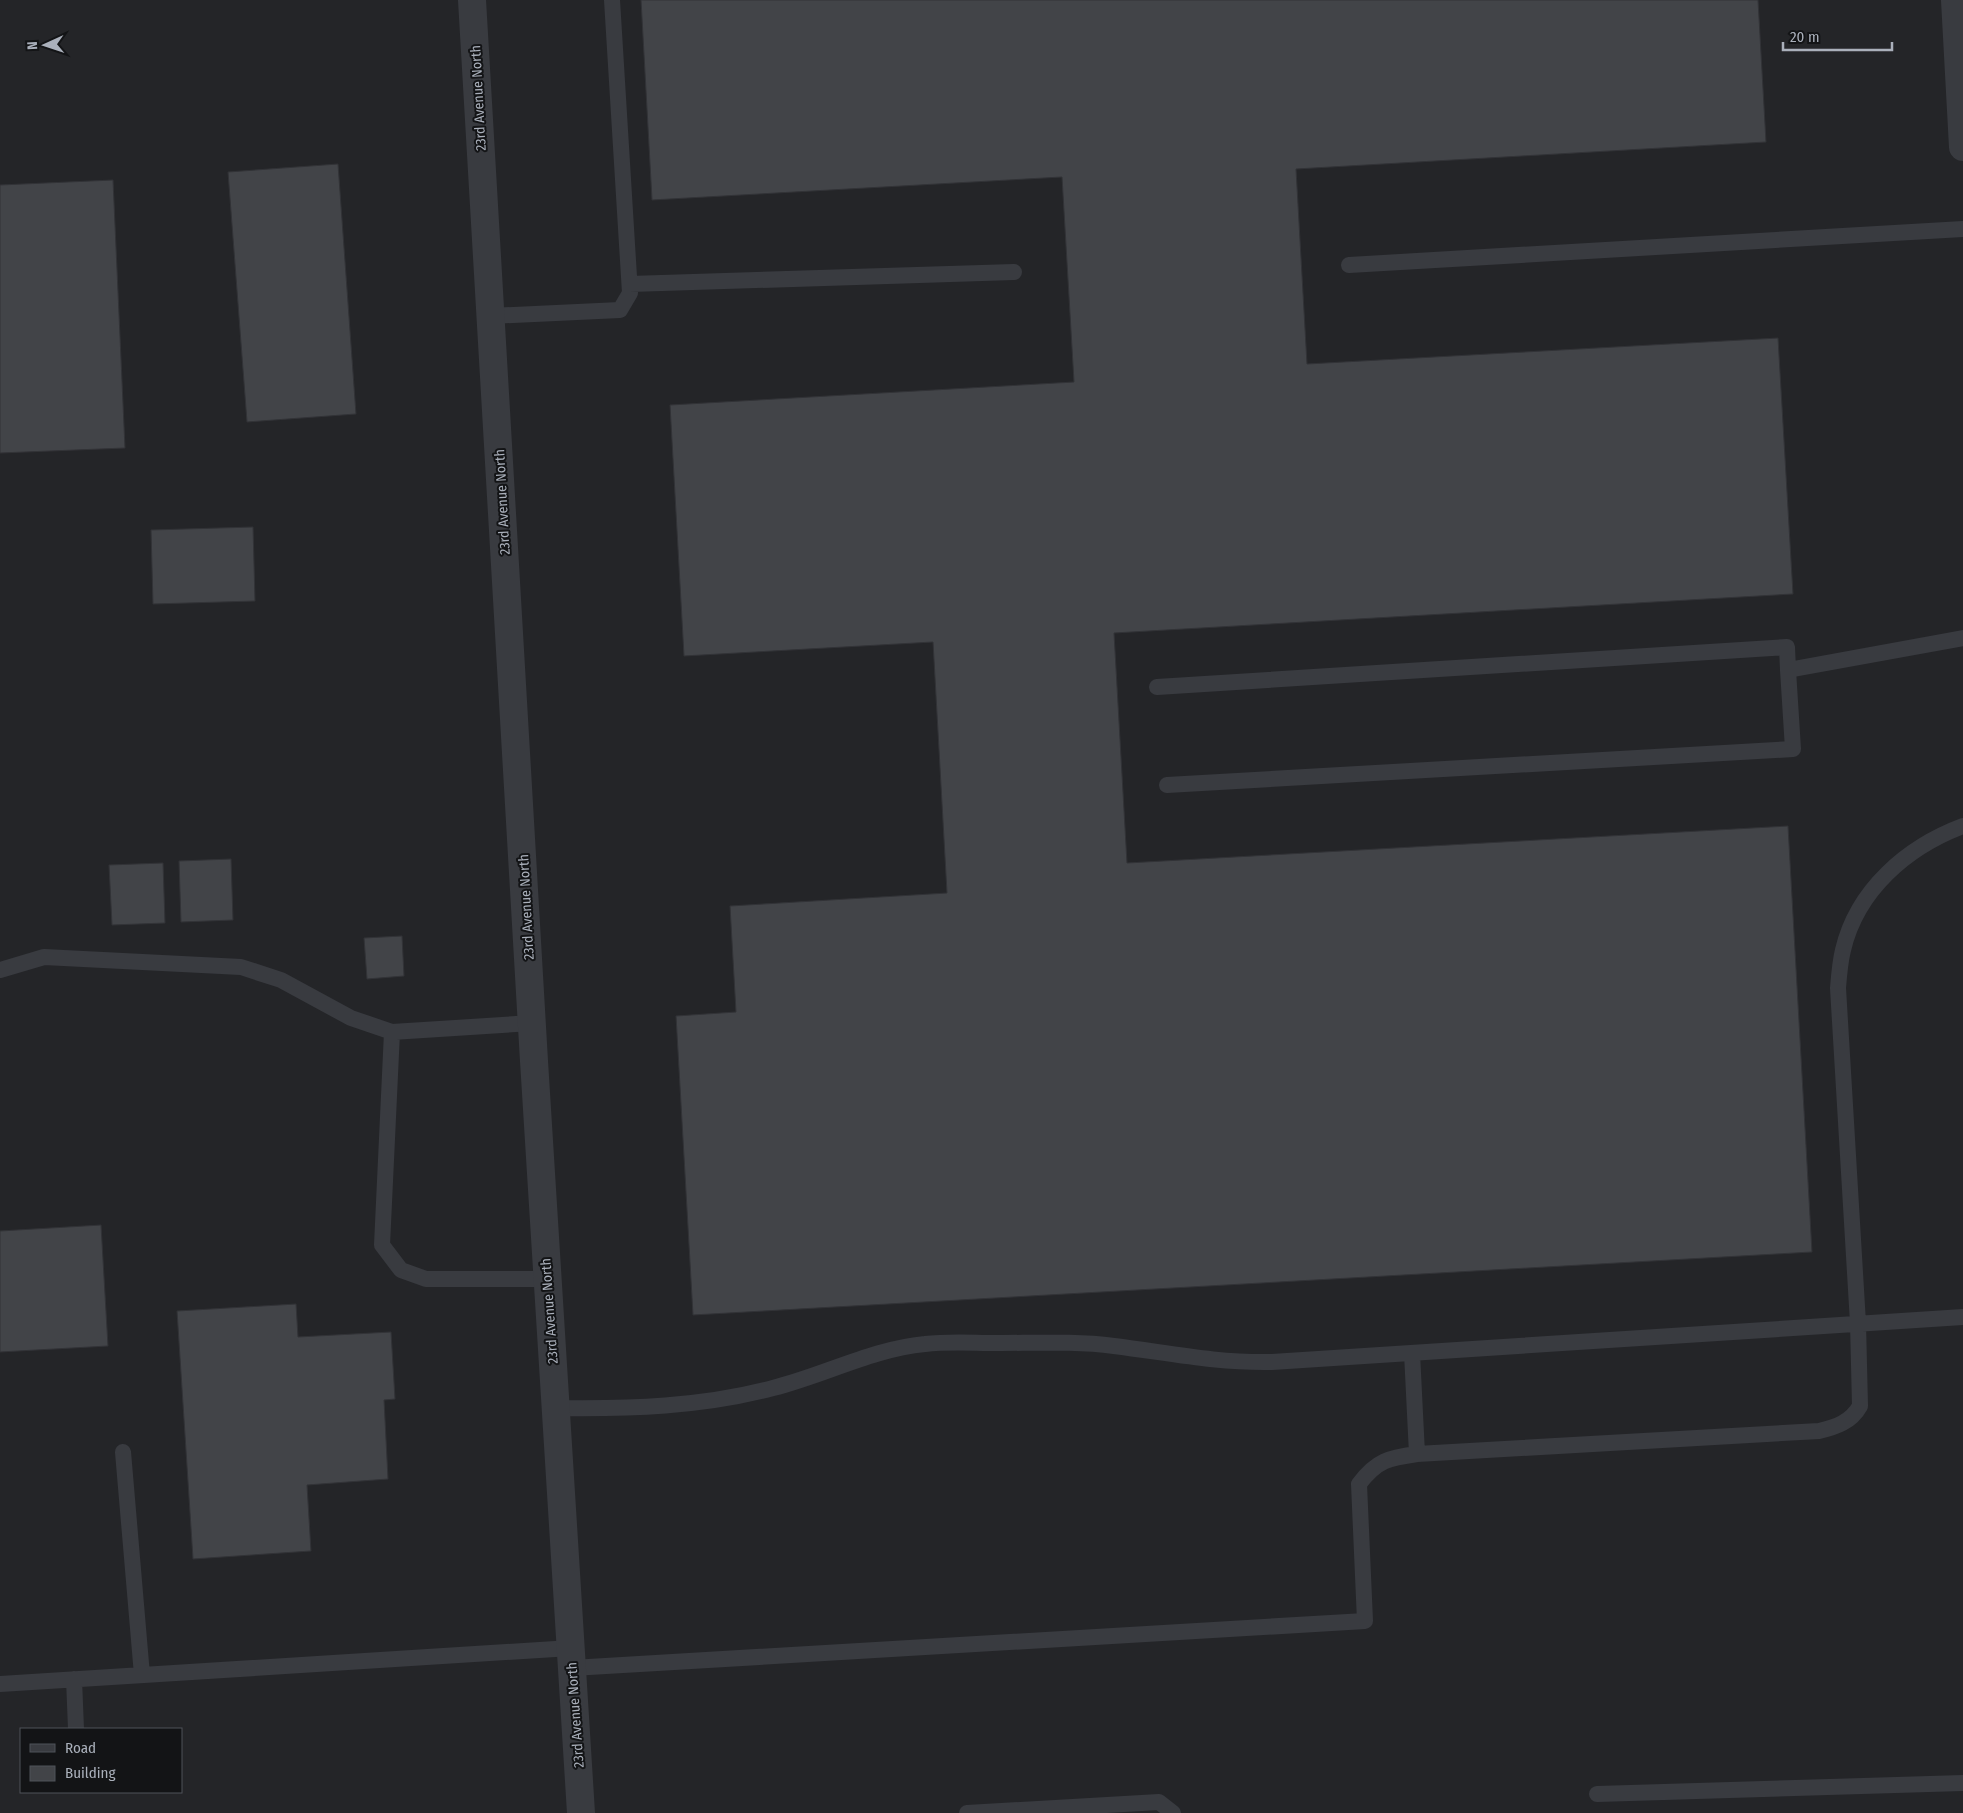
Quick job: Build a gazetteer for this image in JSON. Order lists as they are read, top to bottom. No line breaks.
{"streets":{"street":["23rd Avenue North"]},"legend":["Road","Building"],"scale_bar":"20 m","north":"left"}
